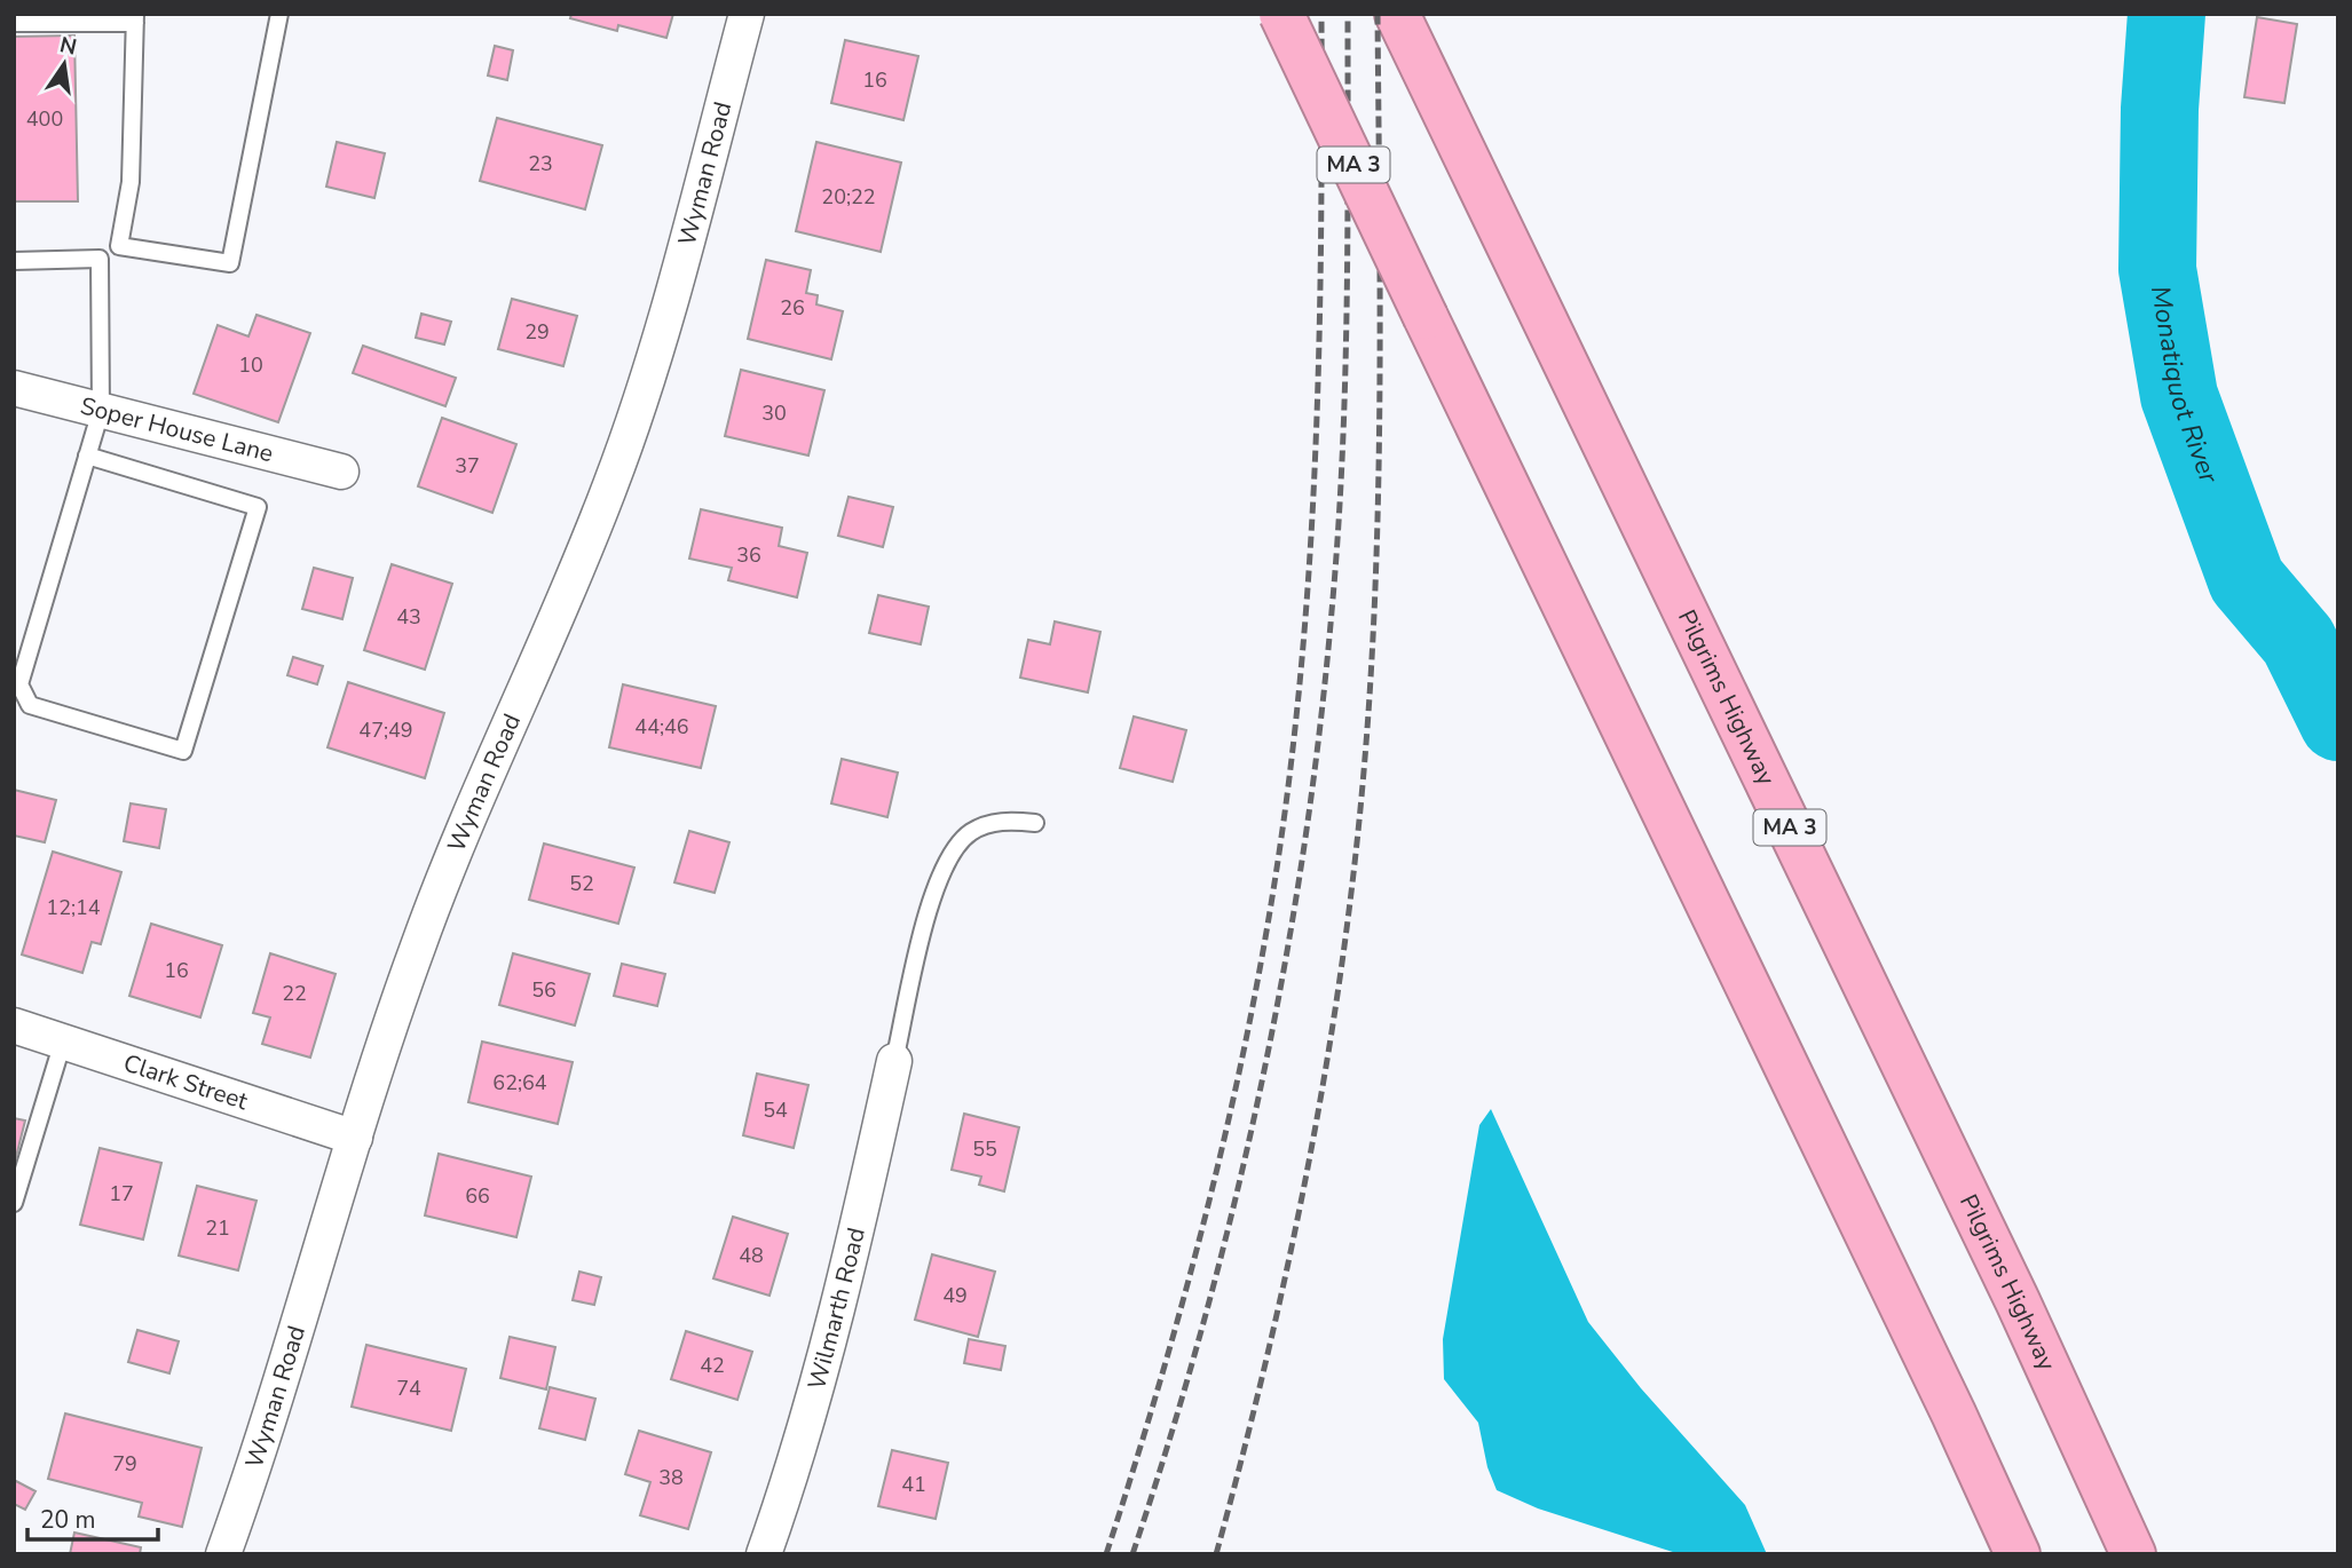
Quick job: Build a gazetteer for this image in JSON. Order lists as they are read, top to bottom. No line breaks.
{"streets":{"highway":["MA 3","Pilgrims Highway"],"street":["Wyman Road","Soper House Lane","Clark Street","Wilmarth Road"]},"crossings":[["Wyman Road","Clark Street"]],"water":["Monatiquot River"],"house_numbers":["16","400","23","20;22","26","29","10","30","37","36","43","44;46","47;49","52","12;14","16","56","22","62;64","54","55","17","66","21","48","49","42","74","79","38","41"],"scale_bar":"20 m","north":"top"}
